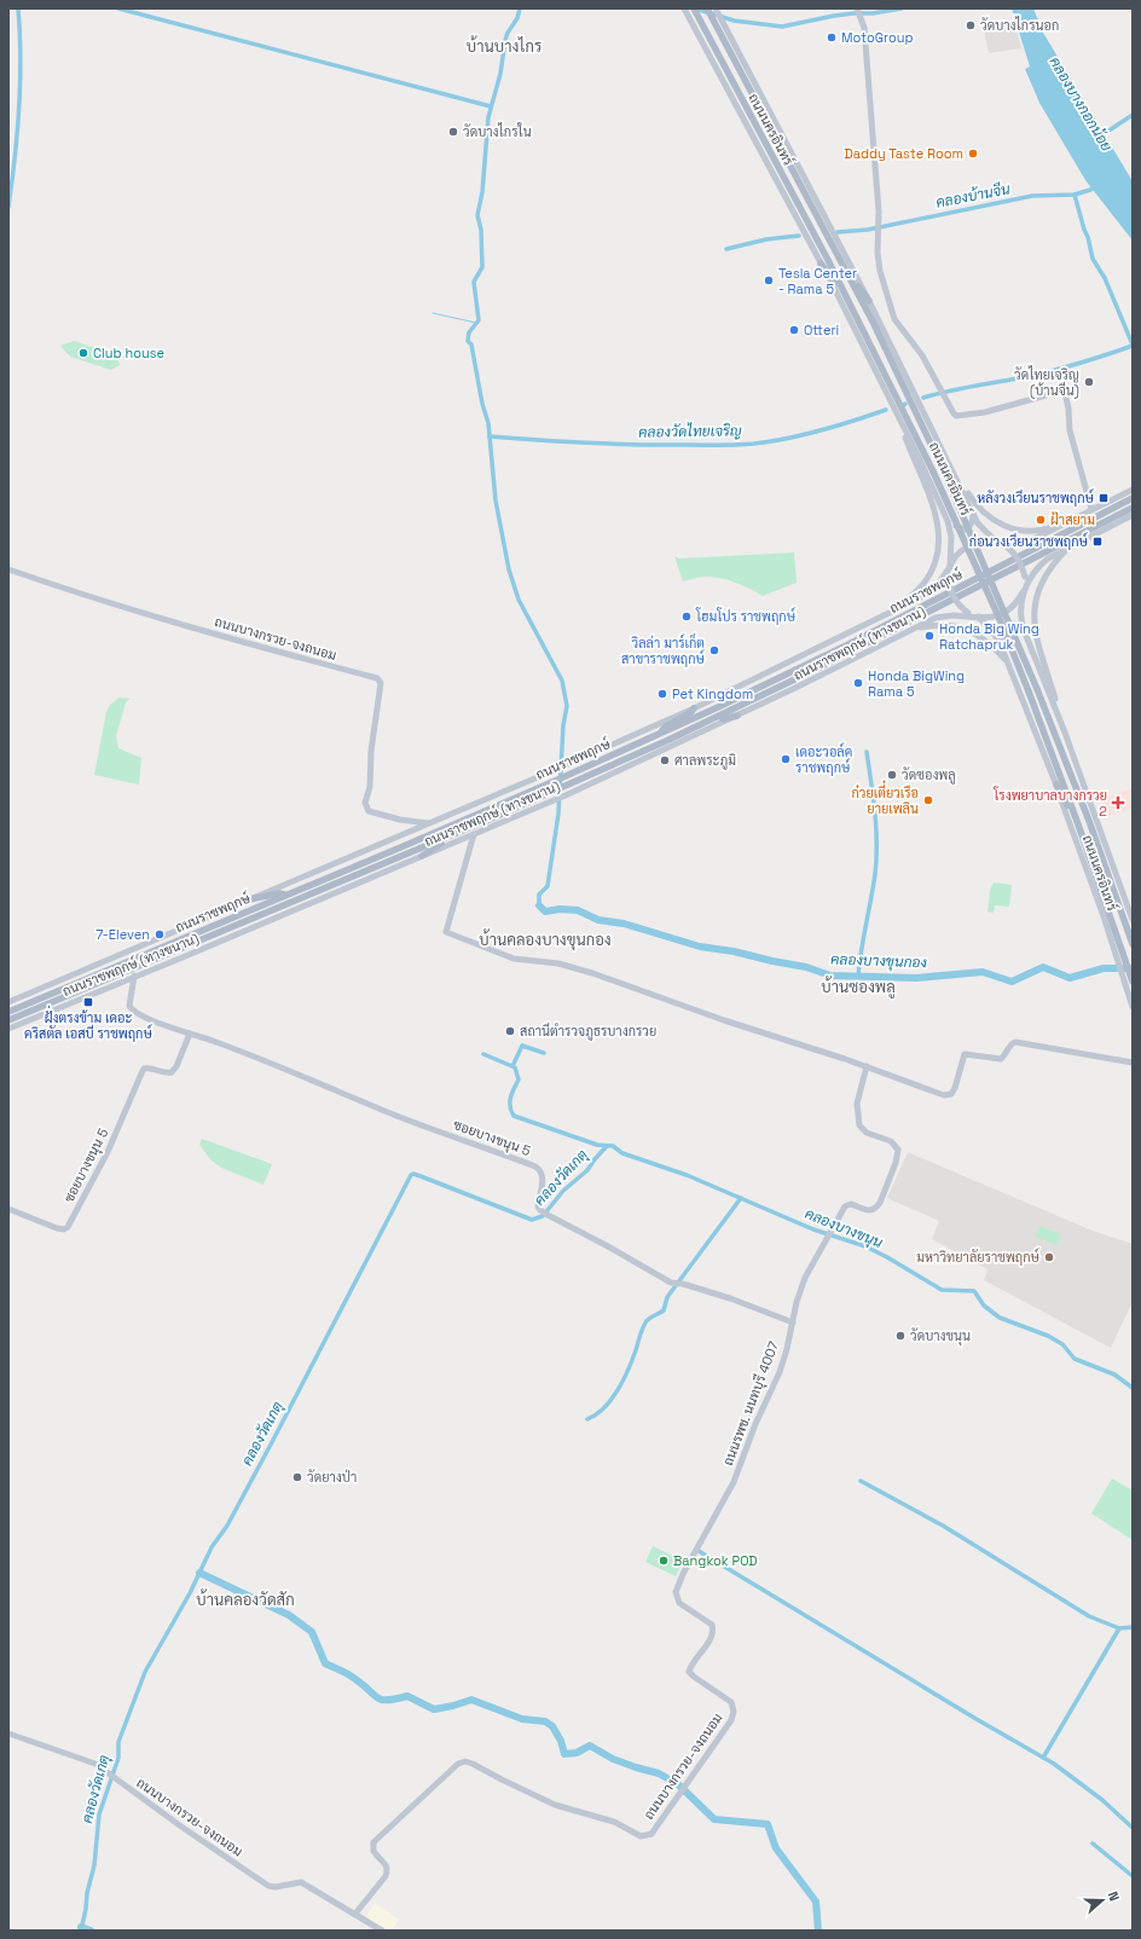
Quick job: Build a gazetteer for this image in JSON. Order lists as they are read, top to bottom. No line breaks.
{"streets":{"main road":["ถนนนครอินทร์","ถนนราชพฤกษ์","ถนนบางกรวย-จงถนอม","ถนนราชพฤกษ์ (ทางขนาน)","ซอยบางขนุน 5","ถนนรพช. นนทบุรี 4007"]},"crossings":[["ถนนนครอินทร์","ถนนราชพฤกษ์ (ทางขนาน)"],["ถนนบางกรวย-จงถนอม","ถนนราชพฤกษ์ (ทางขนาน)"],["ถนนบางกรวย-จงถนอม","ถนนรพช. นนทบุรี 4007"],["ถนนราชพฤกษ์ (ทางขนาน)","ซอยบางขนุน 5"],["ซอยบางขนุน 5","ถนนรพช. นนทบุรี 4007"]],"districts":["บ้านบางไกร","บ้านคลองบางขุนกอง","บ้านซองพลู","บ้านคลองวัดสัก"],"water":["คลองบางกอกน้อย","คลองบ้านจีน","คลองวัดไทยเจริญ","คลองบางขุนกอง","คลองวัดเกตุ","คลองบางขนุน"],"places":{"other":["วัดบางไกรนอก","MotoGroup","วัดบางไกรใน","Daddy Taste Room","Tesla Center - Rama 5","Otteri","Club house","วัดไทยเจริญ (บ้านจีน)","ฝ้าสยาม","โฮมโปร ราชพฤกษ์","Honda Big Wing Ratchapruk","วิลล่า มาร์เก็ต สาขาราชพฤกษ์","Honda BigWing Rama 5","Pet Kingdom","เดอะวอล์ค ราชพฤกษ์","ศาลพระภูมิ","วัดซองพลู","ก๋วยเตี๋ยวเรือ ยายเพลิน","7-Eleven","สถานีตำรวจภูธรบางกรวย","มหาวิทยาลัยราชพฤกษ์","วัดบางขนุน","วัดยางป่า","Bangkok POD"],"transit":["หลังวงเวียนราชพฤกษ์","ก่อนวงเวียนราชพฤกษ์","ฝั่งตรงข้าม เดอะ คริสตัล เอสบี ราชพฤกษ์"],"health":["โรงพยาบาลบางกรวย 2"]},"north":"right"}
